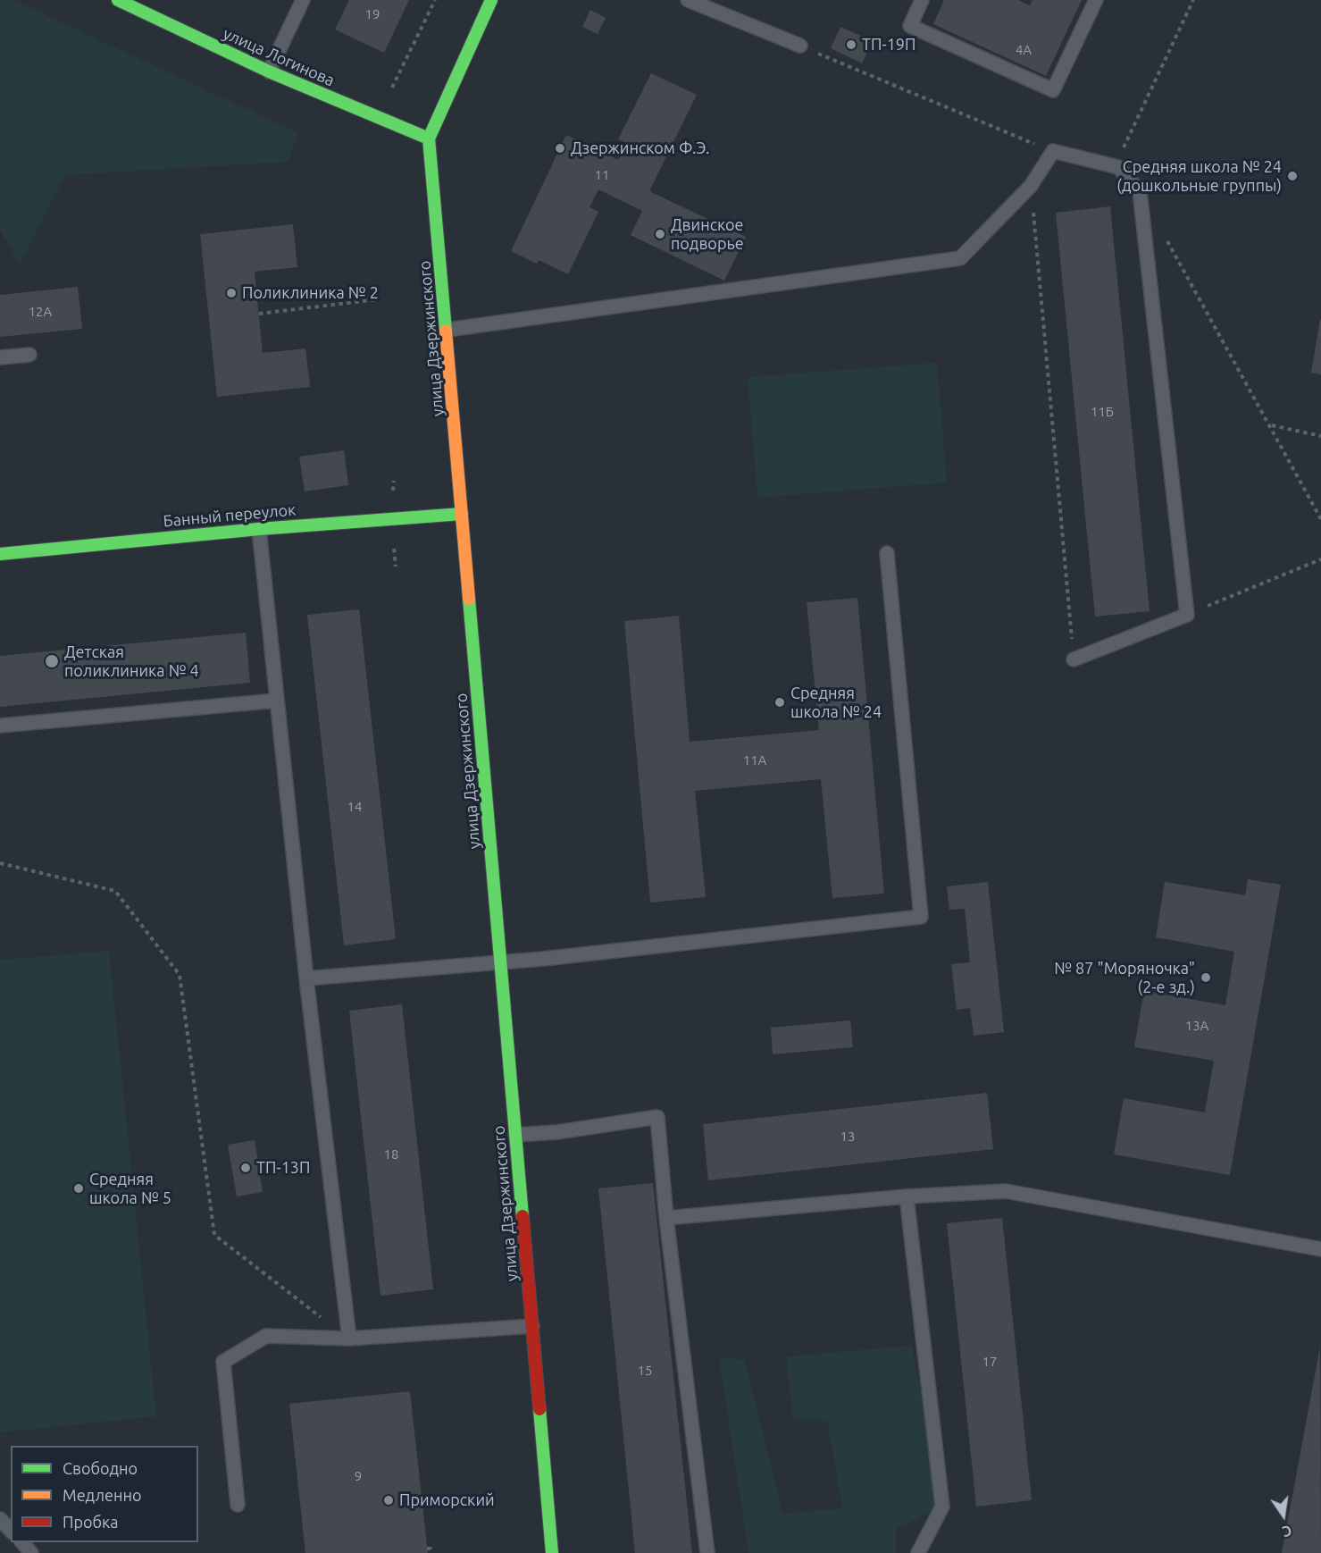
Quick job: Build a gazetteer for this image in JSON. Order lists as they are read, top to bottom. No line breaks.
{"streets":{"street":["улица Логинова","улица Дзержинского","Банный переулок"]},"crossings":[["улица Логинова","улица Дзержинского"],["улица Дзержинского","Банный переулок"]],"places":["ТП-19П","Дзержинском Ф.Э.","Средняя школа № 24 (дошкольные группы)","Двинское подворье","Поликлиника № 2","Детская поликлиника № 4","Средняя школа № 24","№ 87 \"Моряночка\" (2-е зд.)","ТП-13П","Средняя школа № 5","Приморский"],"house_numbers":["19","4А","11","12А","11Б","11А","14","13А","13","18","17","15","9"],"legend":["Свободно","Медленно","Пробка"],"north":"bottom"}
